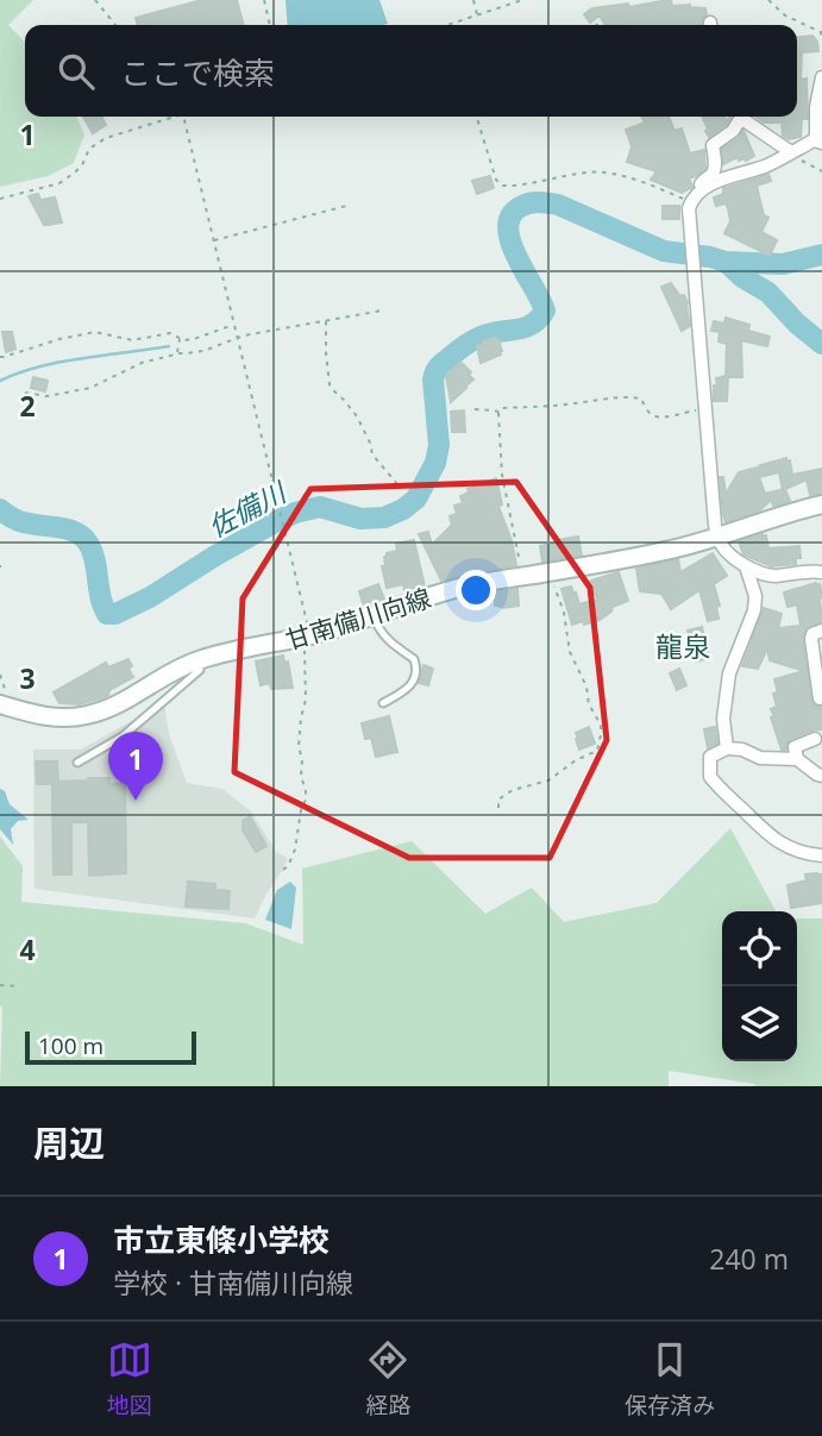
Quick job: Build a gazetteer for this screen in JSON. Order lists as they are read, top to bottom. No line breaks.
{"streets":{"main road":["甘南備川向線"]},"districts":["龍泉"],"water":["佐備川"],"scale_bar":"100 m","page":{"search":"ここで検索","pins":"1","scale":"100 m","heading":"周辺","list":[{"mark":"1","name":"市立東條小学校","note":"学校 · 甘南備川向線","value":"240 m"}],"nav":["地図","経路","保存済み"]},"grid":{"rows":["1","2","3","4"]}}
